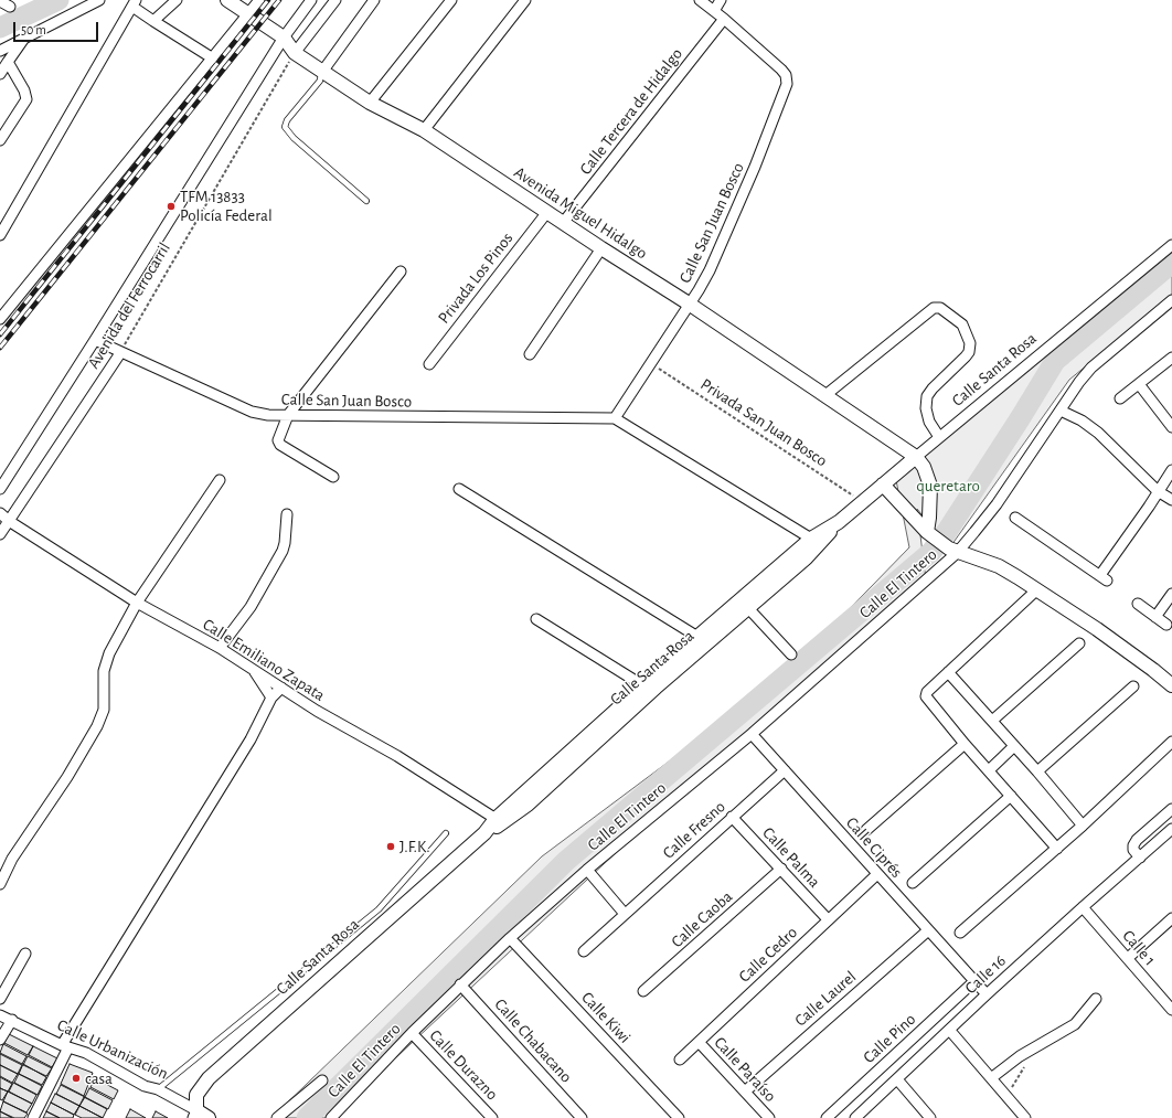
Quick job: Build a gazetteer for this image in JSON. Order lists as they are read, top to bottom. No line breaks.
{"streets":{"street":["Calle Tercera de Hidalgo","Avenida Miguel Hidalgo","Calle San Juan Bosco","Privada Los Pinos","Avenida del Ferrocarril","Calle Santa Rosa","Calle El Tintero","Calle Emiliano Zapata","Calle Fresno","Calle Ciprés","Calle Palma","Calle Caoba","Calle 1","Calle Cedro","Calle 16","Calle Laurel","Calle Kiwi","Calle Pino","Calle Chabacano","Calle Urbanización","Calle Durazno","Calle Paraíso"],"path":["Privada San Juan Bosco"]},"crossings":[["Calle Tercera de Hidalgo","Avenida Miguel Hidalgo"],["Calle Tercera de Hidalgo","Calle San Juan Bosco"],["Avenida Miguel Hidalgo","Calle San Juan Bosco"],["Avenida Miguel Hidalgo","Privada Los Pinos"],["Avenida Miguel Hidalgo","Avenida del Ferrocarril"],["Avenida Miguel Hidalgo","Calle Santa Rosa"],["Calle San Juan Bosco","Avenida del Ferrocarril"],["Calle San Juan Bosco","Privada San Juan Bosco"],["Avenida del Ferrocarril","Calle Emiliano Zapata"],["Calle Santa Rosa","Privada San Juan Bosco"],["Calle Santa Rosa","Calle Emiliano Zapata"],["Calle Santa Rosa","Calle Urbanización"],["Calle El Tintero","Calle Ciprés"],["Calle El Tintero","Calle Kiwi"],["Calle El Tintero","Calle Chabacano"],["Calle El Tintero","Calle Durazno"],["Calle Fresno","Calle Ciprés"],["Calle Fresno","Calle Palma"],["Calle Ciprés","Calle Cedro"],["Calle Ciprés","Calle 16"],["Calle Ciprés","Calle Laurel"],["Calle Ciprés","Calle Pino"],["Calle Palma","Calle Caoba"],["Calle Palma","Calle Cedro"],["Calle 1","Calle 16"],["Calle Cedro","Calle Paraíso"],["Calle Laurel","Calle Paraíso"]],"parks":["queretaro"],"places":["TFM 13833 Policía Federal","J.F.K.","casa"],"scale_bar":"50 m"}
